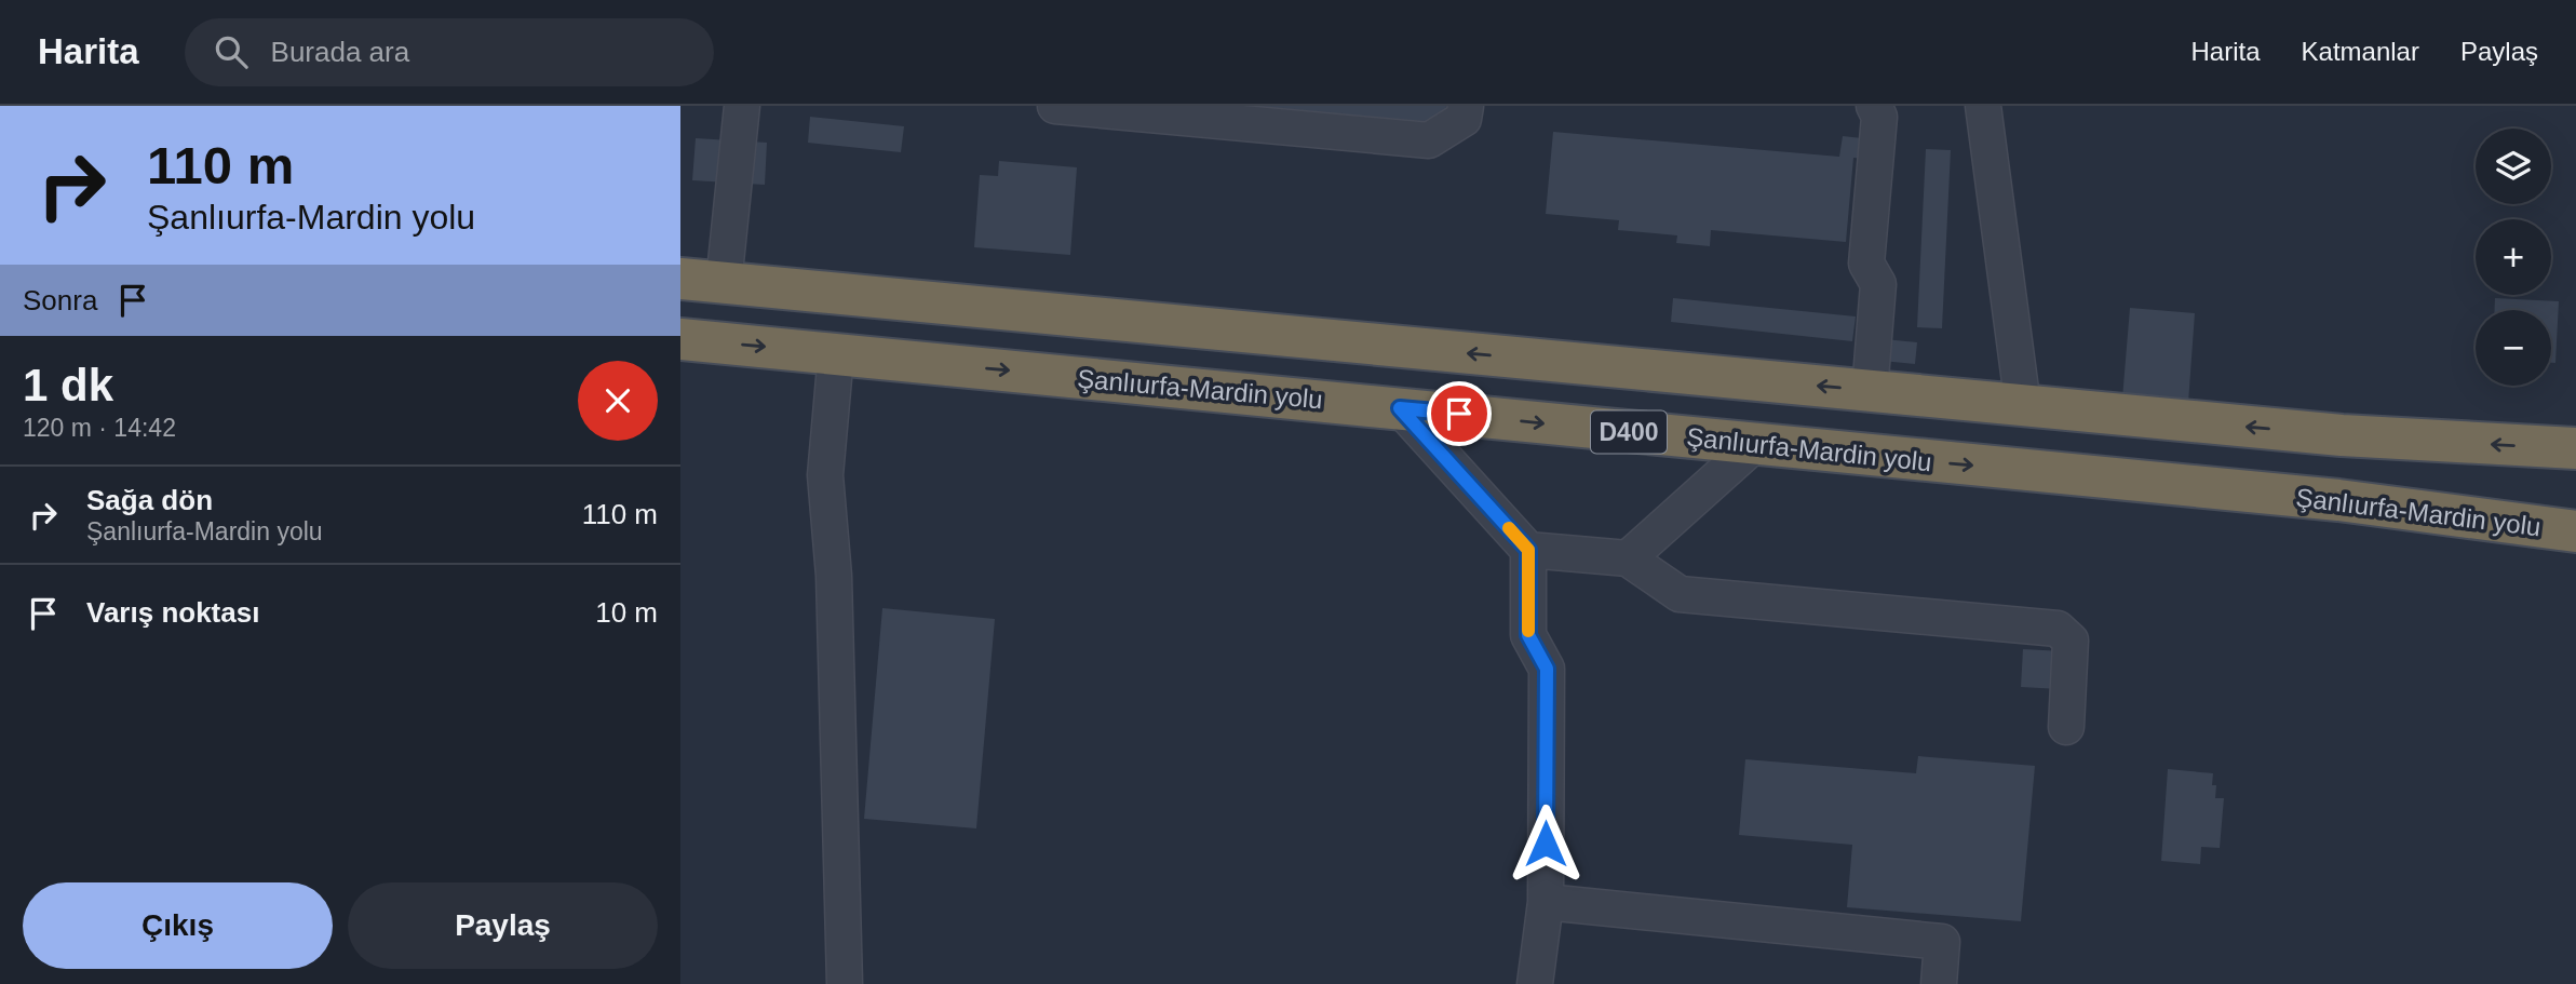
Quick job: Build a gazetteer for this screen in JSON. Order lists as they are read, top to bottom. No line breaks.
{"streets":{"highway":["Şanlıurfa-Mardin yolu","D400"]},"page":{"header":"Harita","search":"Burada ara","nav":["Harita","Katmanlar","Paylaş"],"turn":["110 m","Şanlıurfa-Mardin yolu"],"map_buttons":["+","−"],"then":"Sonra","heading":["1 dk","120 m · 14:42"],"list":[{"name":"Sağa dön","note":"Şanlıurfa-Mardin yolu","value":"110 m"},{"name":"Varış noktası","value":"10 m"}],"buttons":["Çıkış","Paylaş"]}}
